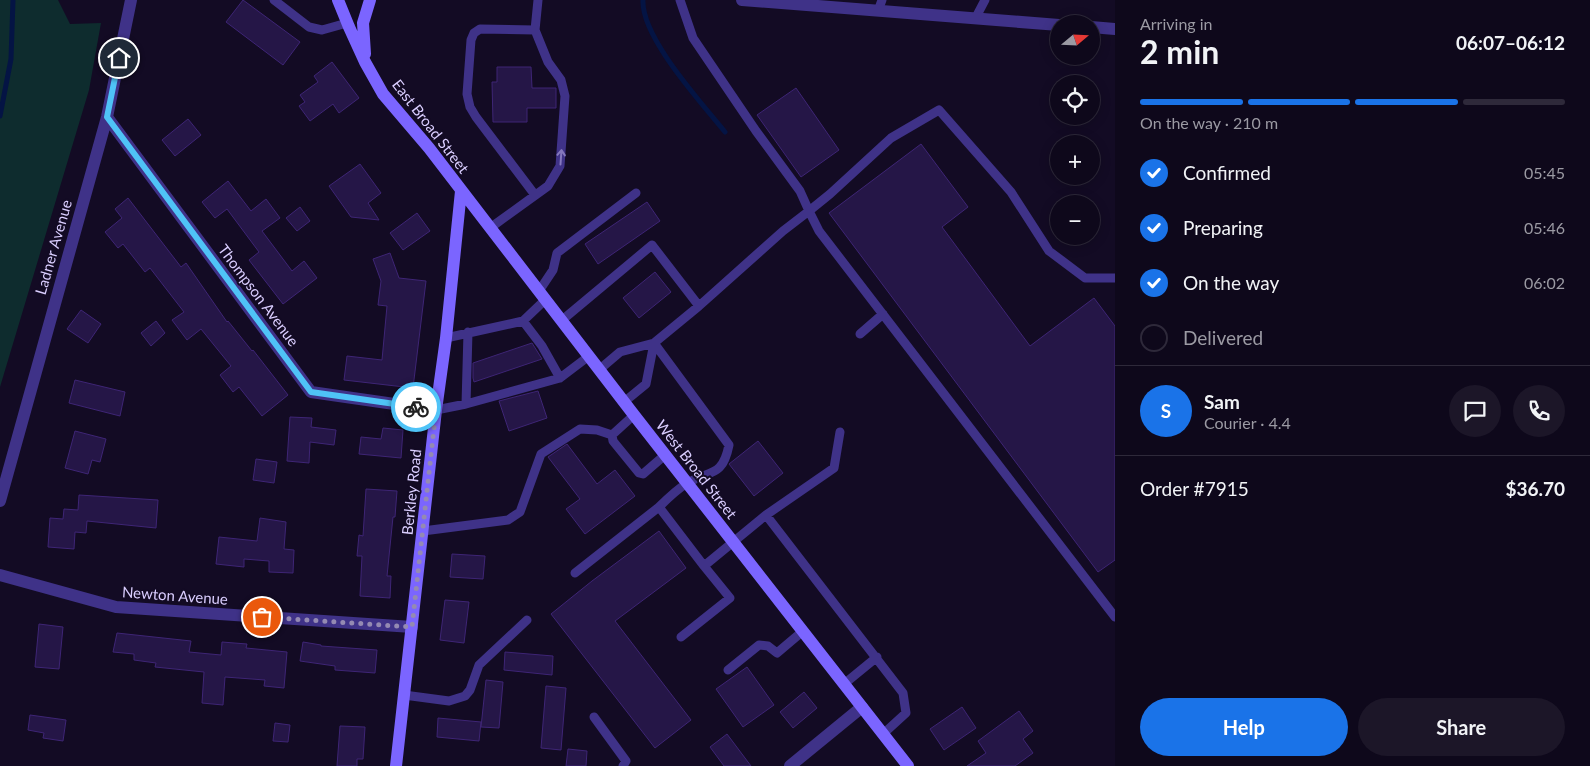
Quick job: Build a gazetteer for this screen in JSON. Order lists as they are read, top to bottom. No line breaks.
{"streets":{"main road":["East Broad Street","West Broad Street","Berkley Road"],"street":["Ladner Avenue","Thompson Avenue","Newton Avenue"]},"crossings":[["East Broad Street","West Broad Street"],["East Broad Street","Berkley Road"],["Ladner Avenue","Thompson Avenue"],["Thompson Avenue","Berkley Road"],["West Broad Street","Berkley Road"],["Berkley Road","Newton Avenue"]],"north":"right","page":{"heading":["2 min","Arriving in","06:07–06:12"],"panel":["Sam","Courier · 4.4","Order #7915","$36.70"],"map_buttons":["+","−"],"bar":"On the way · 210 m","list":[["Confirmed","05:45"],["Preparing","05:46"],["On the way","06:02"],"Delivered"],"round":"S","buttons":["Help","Share"]}}
